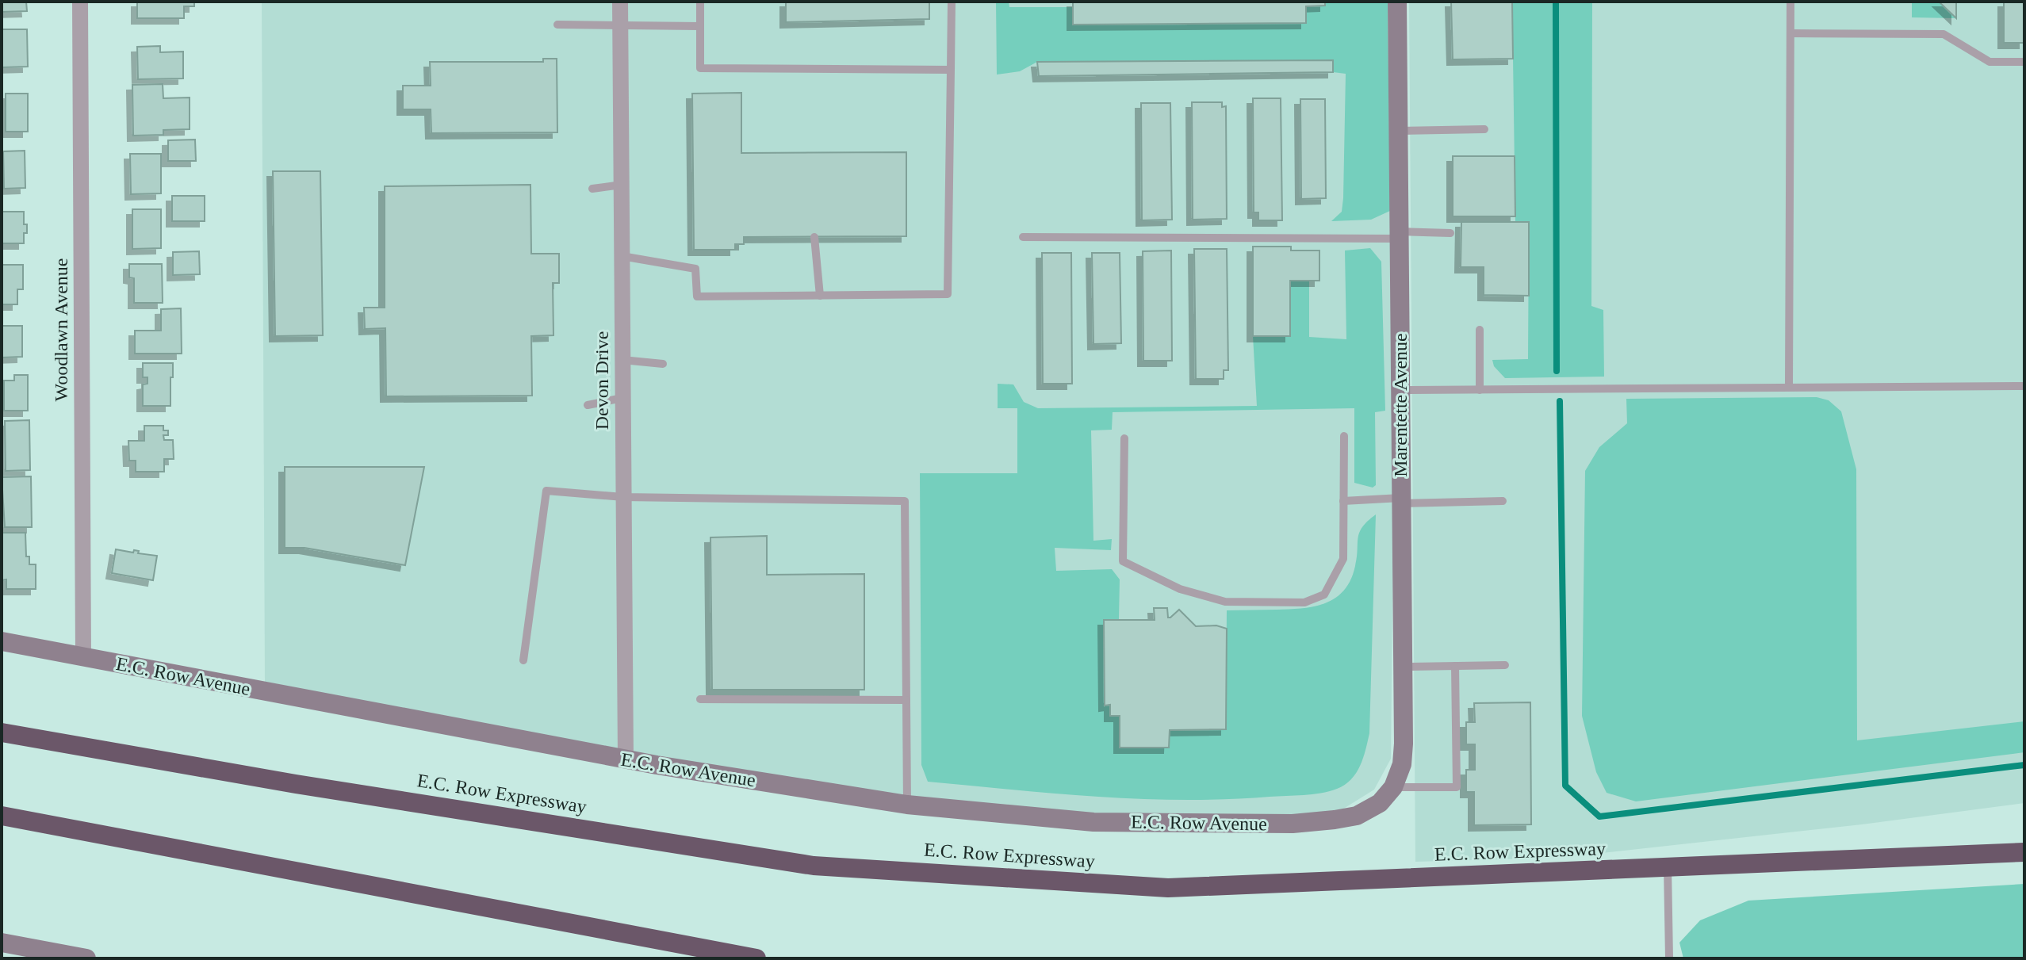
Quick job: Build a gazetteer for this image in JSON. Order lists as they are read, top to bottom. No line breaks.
{"streets":{"highway":["E.C. Row Expressway"],"street":["Woodlawn Avenue","Devon Drive","Marentette Avenue","E.C. Row Avenue"]},"crossings":[["Woodlawn Avenue","E.C. Row Avenue"],["Devon Drive","E.C. Row Avenue"],["Marentette Avenue","E.C. Row Avenue"]]}
